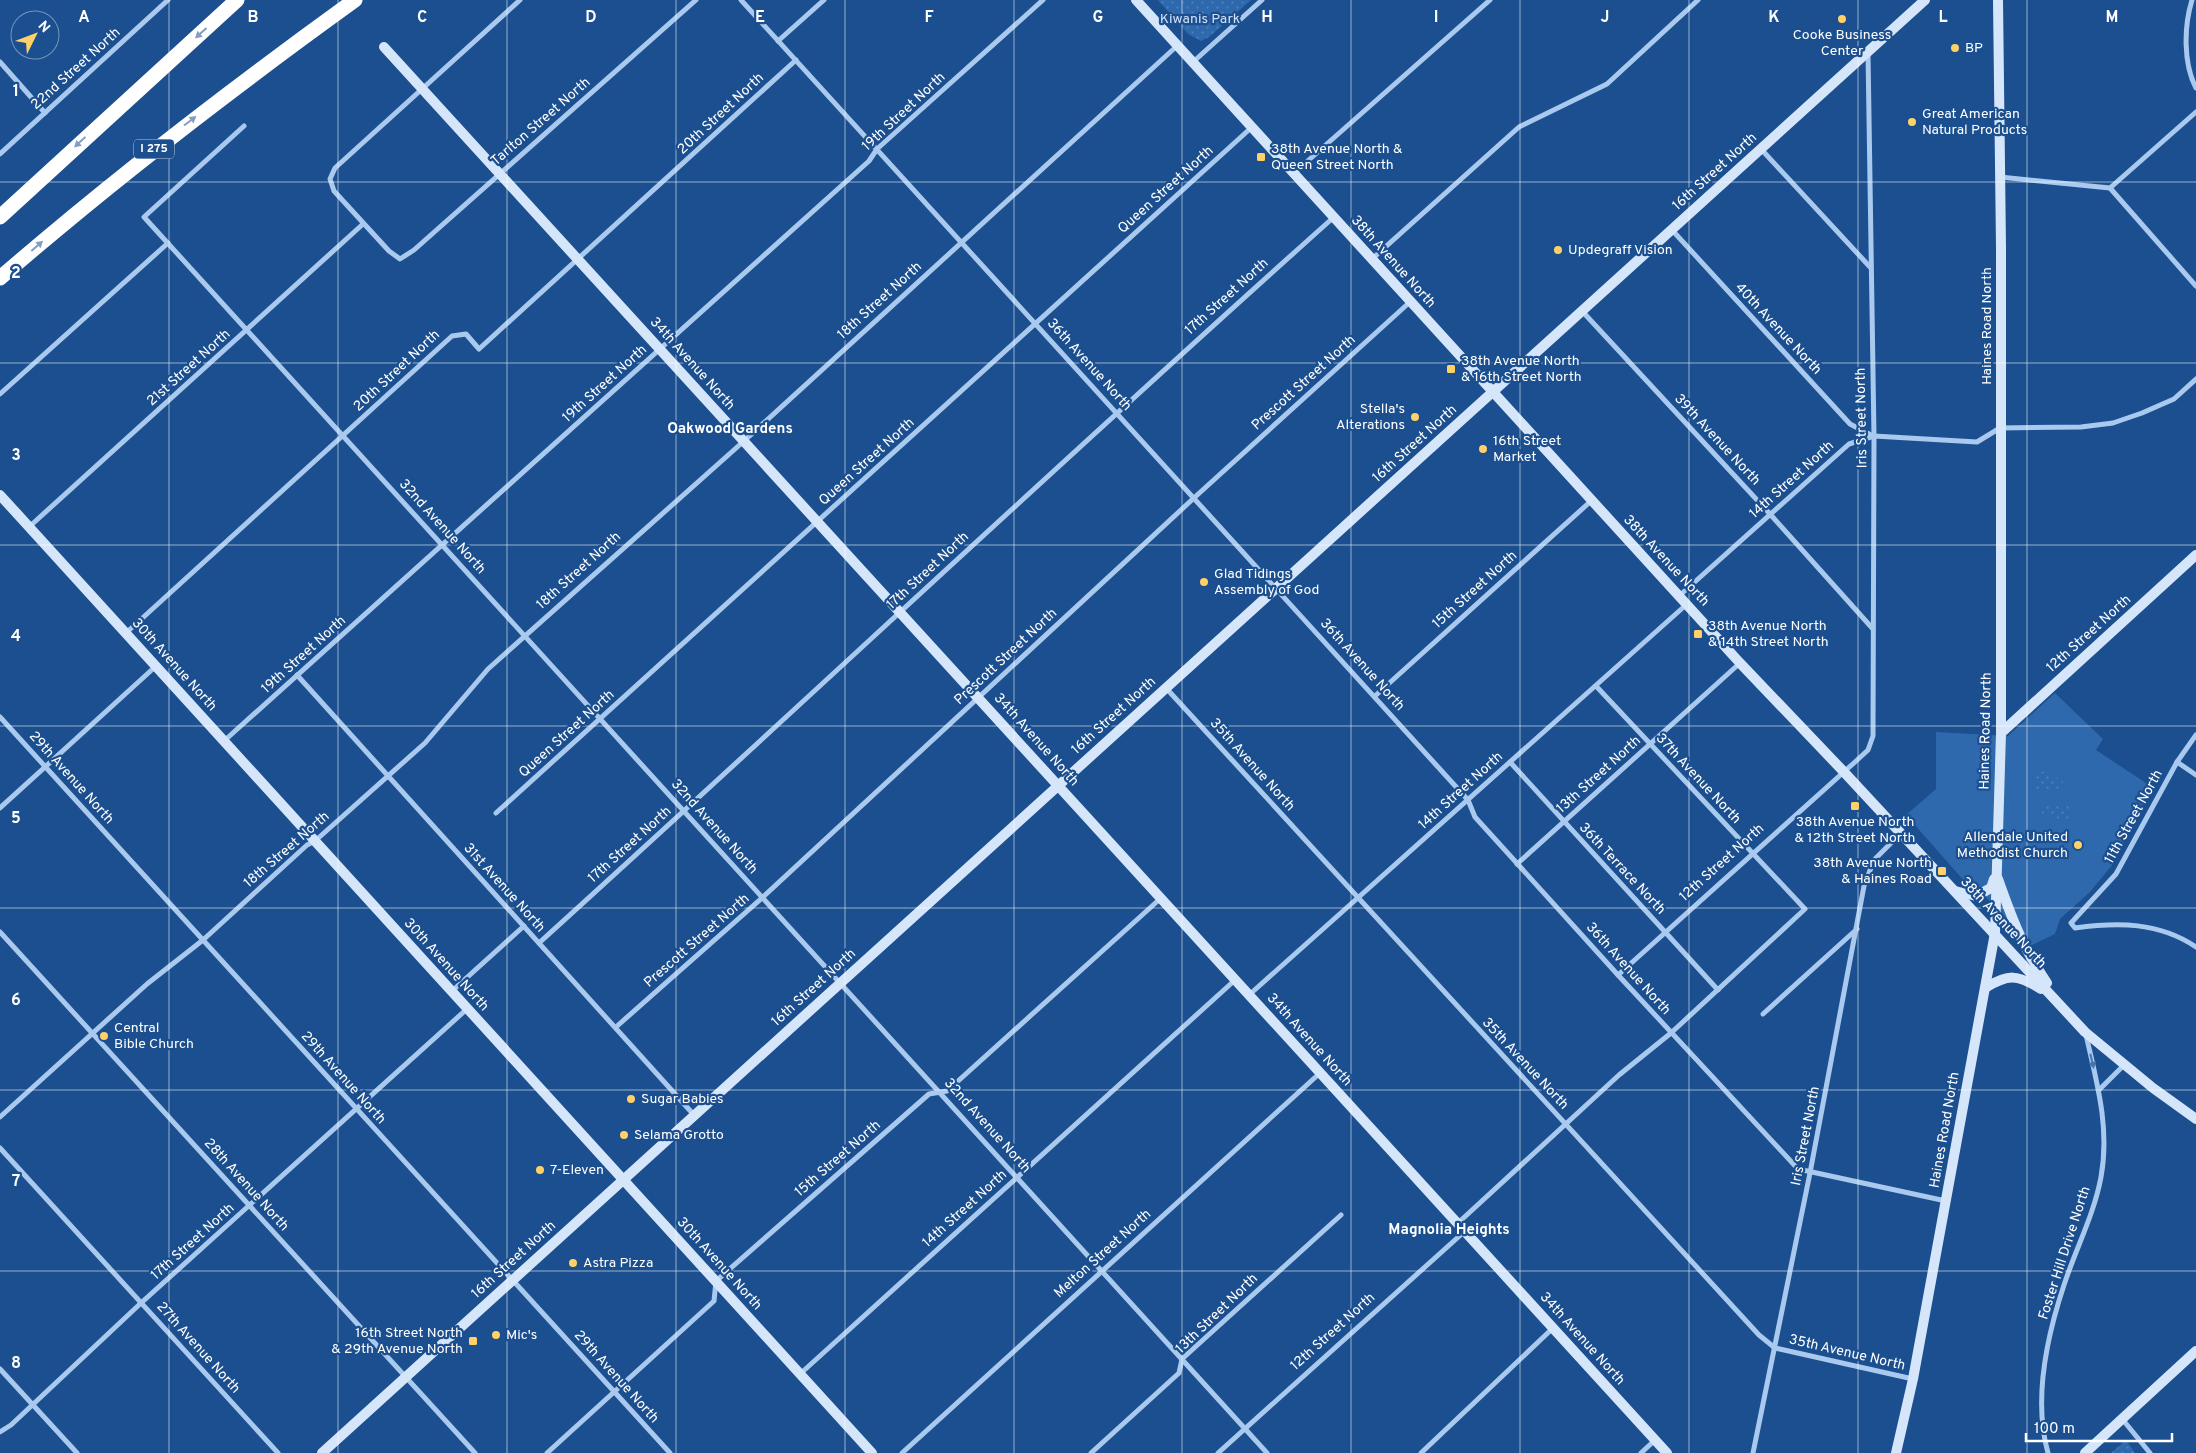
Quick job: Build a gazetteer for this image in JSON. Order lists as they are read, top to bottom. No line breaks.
{"streets":{"highway":["I 275"],"street":["22nd Street North","19th Street North","20th Street North","Tarlton Street North","16th Street North","Queen Street North","38th Avenue North","17th Street North","18th Street North","Haines Road North","40th Avenue North","34th Avenue North","36th Avenue North","21st Street North","Prescott Street North","Iris Street North","39th Avenue North","14th Street North","32nd Avenue North","15th Street North","12th Street North","30th Avenue North","35th Avenue North","13th Street North","29th Avenue North","37th Avenue North","11th Street North","36th Terrace North","31st Avenue North","28th Avenue North","Foster Hill Drive North","Melton Street North","27th Avenue North"]},"crossings":[["19th Street North","34th Avenue North"],["19th Street North","36th Avenue North"],["19th Street North","32nd Avenue North"],["19th Street North","30th Avenue North"],["19th Street North","31st Avenue North"],["20th Street North","34th Avenue North"],["20th Street North","36th Avenue North"],["20th Street North","32nd Avenue North"],["20th Street North","30th Avenue North"],["Tarlton Street North","34th Avenue North"],["Tarlton Street North","21st Street North"],["16th Street North","38th Avenue North"],["16th Street North","40th Avenue North"],["16th Street North","34th Avenue North"],["16th Street North","36th Avenue North"],["16th Street North","Iris Street North"],["16th Street North","39th Avenue North"],["16th Street North","32nd Avenue North"],["16th Street North","30th Avenue North"],["16th Street North","35th Avenue North"],["16th Street North","29th Avenue North"],["16th Street North","31st Avenue North"],["16th Street North","28th Avenue North"],["Queen Street North","38th Avenue North"],["Queen Street North","34th Avenue North"],["Queen Street North","36th Avenue North"],["Queen Street North","32nd Avenue North"],["38th Avenue North","17th Street North"],["38th Avenue North","18th Street North"],["38th Avenue North","Haines Road North"],["38th Avenue North","Prescott Street North"],["38th Avenue North","Iris Street North"],["38th Avenue North","14th Street North"],["38th Avenue North","15th Street North"],["38th Avenue North","12th Street North"],["38th Avenue North","13th Street North"],["38th Avenue North","Foster Hill Drive North"],["17th Street North","34th Avenue North"],["17th Street North","36th Avenue North"],["17th Street North","32nd Avenue North"],["17th Street North","30th Avenue North"],["17th Street North","29th Avenue North"],["17th Street North","31st Avenue North"],["17th Street North","28th Avenue North"],["17th Street North","27th Avenue North"],["18th Street North","34th Avenue North"],["18th Street North","36th Avenue North"],["18th Street North","32nd Avenue North"],["18th Street North","30th Avenue North"],["18th Street North","29th Avenue North"],["18th Street North","31st Avenue North"],["18th Street North","28th Avenue North"],["Haines Road North","36th Avenue North"],["Haines Road North","14th Street North"],["Haines Road North","12th Street North"],["Haines Road North","35th Avenue North"],["40th Avenue North","Iris Street North"],["40th Avenue North","14th Street North"],["34th Avenue North","Prescott Street North"],["34th Avenue North","14th Street North"],["34th Avenue North","15th Street North"],["34th Avenue North","12th Street North"],["34th Avenue North","Melton Street North"],["36th Avenue North","Prescott Street North"],["36th Avenue North","Iris Street North"],["36th Avenue North","14th Street North"],["36th Avenue North","15th Street North"],["36th Avenue North","12th Street North"],["36th Avenue North","13th Street North"],["21st Street North","32nd Avenue North"],["21st Street North","30th Avenue North"],["Prescott Street North","32nd Avenue North"],["Prescott Street North","31st Avenue North"],["Iris Street North","39th Avenue North"],["Iris Street North","14th Street North"],["Iris Street North","12th Street North"],["Iris Street North","35th Avenue North"],["39th Avenue North","14th Street North"],["14th Street North","32nd Avenue North"],["14th Street North","30th Avenue North"],["14th Street North","35th Avenue North"],["14th Street North","37th Avenue North"],["14th Street North","36th Terrace North"],["32nd Avenue North","15th Street North"],["32nd Avenue North","12th Street North"],["32nd Avenue North","13th Street North"],["32nd Avenue North","Melton Street North"],["15th Street North","30th Avenue North"],["12th Street North","35th Avenue North"],["12th Street North","37th Avenue North"],["12th Street North","36th Terrace North"],["13th Street North","37th Avenue North"],["13th Street North","36th Terrace North"]],"districts":["Oakwood Gardens","Magnolia Heights"],"parks":["Kiwanis Park"],"places":{"other":["Cooke Business Center","BP","Great American Natural Products","Updegraff Vision","Stella's Alterations","16th Street Market","Glad Tidings Assembly of God","Allendale United Methodist Church","Central Bible Church","Sugar Babies","Selama Grotto","7-Eleven","Astra Pizza","Mic's"],"transit":["38th Avenue North & Queen Street North","38th Avenue North & 16th Street North","38th Avenue North & 14th Street North","38th Avenue North & 12th Street North","38th Avenue North & Haines Road","16th Street North & 29th Avenue North"]},"scale_bar":"100 m","north":"top right","grid":{"columns":["A","B","C","D","E","F","G","H","I","J","K","L","M"],"rows":["1","2","3","4","5","6","7","8"]}}
